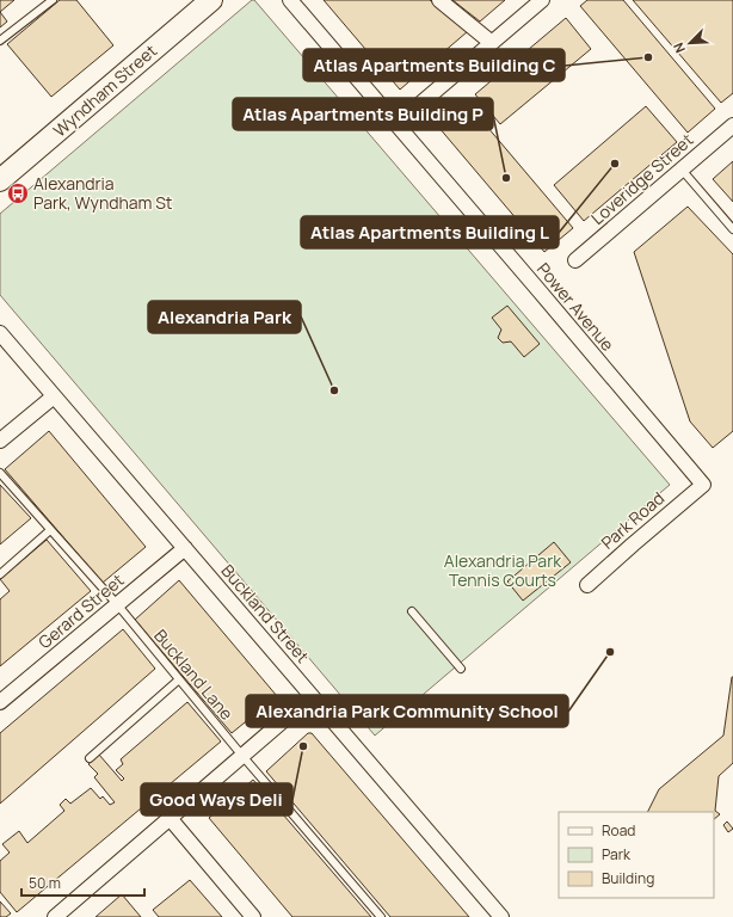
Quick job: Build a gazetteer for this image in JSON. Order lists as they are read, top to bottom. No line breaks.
{"streets":{"main road":["Wyndham Street"],"street":["Loveridge Street","Power Avenue","Park Road","Gerard Street","Buckland Street"],"lane":["Buckland Lane"]},"crossings":[["Power Avenue","Park Road"],["Gerard Street","Buckland Street"],["Gerard Street","Buckland Lane"]],"parks":["Alexandria Park Tennis Courts"],"places":{"other":["Atlas Apartments Building C","Atlas Apartments Building L","Atlas Apartments Building P","Alexandria Park","Alexandria Park Community School","Good Ways Deli"],"bus stop":["Alexandria Park, Wyndham St"]},"legend":["Road","Park","Building"],"scale_bar":"50 m","north":"bottom left"}
